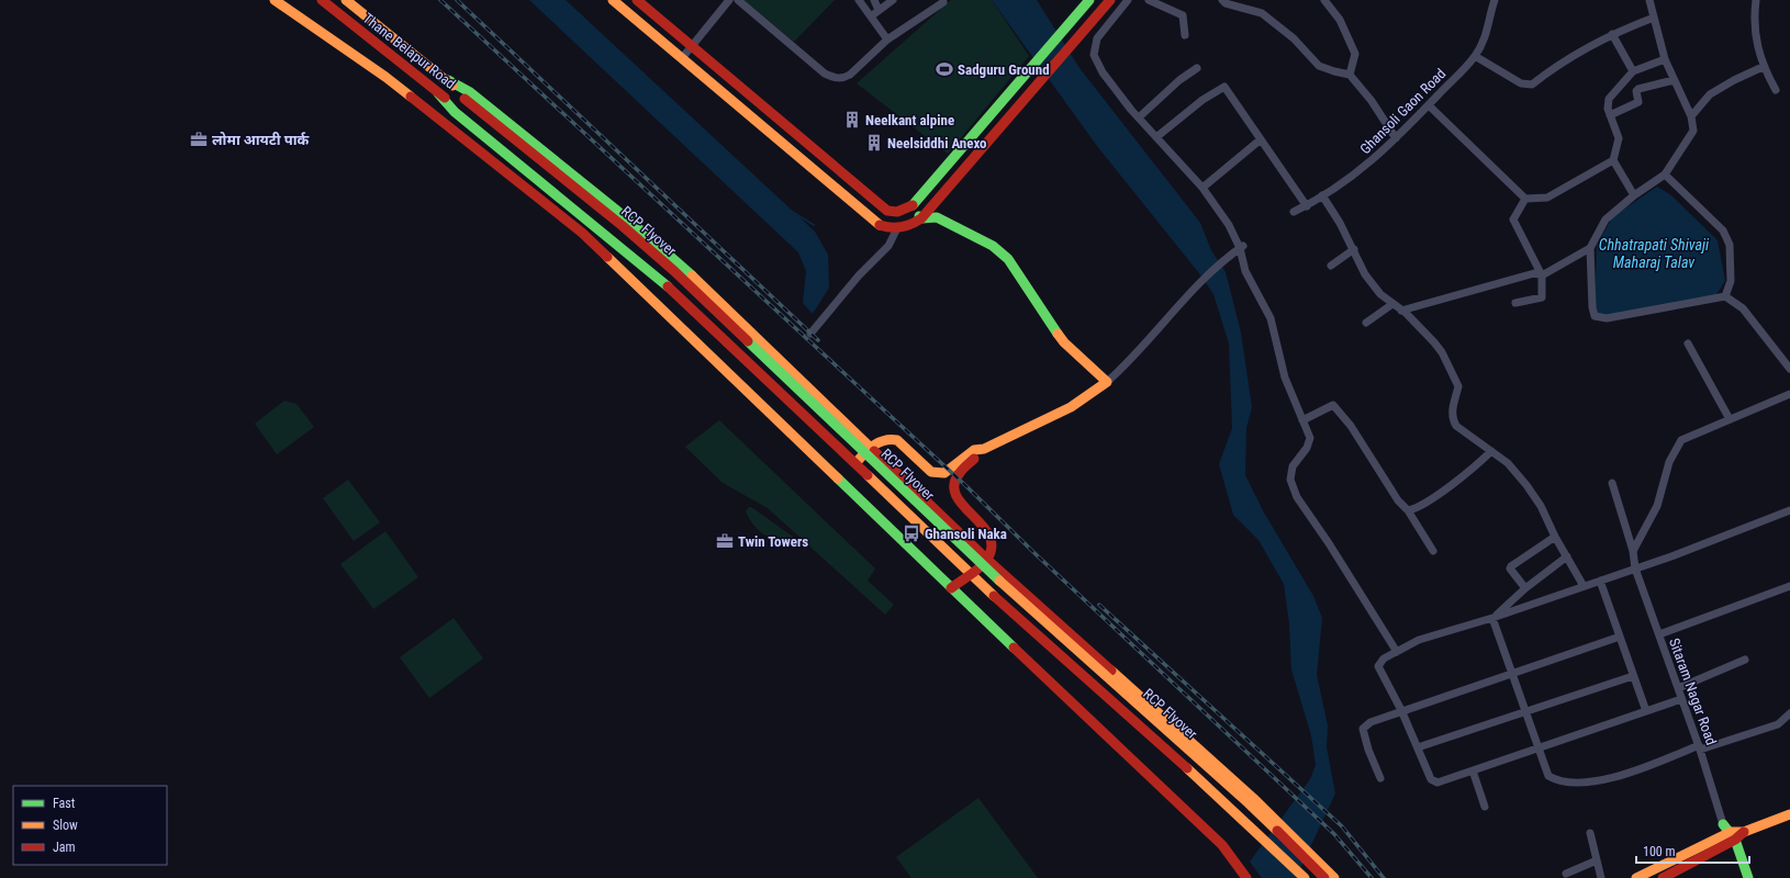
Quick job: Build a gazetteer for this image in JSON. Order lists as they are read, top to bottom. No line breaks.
{"streets":{"main road":["Thane Belapur Road","RCP Flyover"],"street":["Ghansoli Gaon Road","Sitaram Nagar Road"]},"crossings":[["Thane Belapur Road","RCP Flyover"]],"water":["Chhatrapati Shivaji Maharaj Talav"],"places":{"sports":["Sadguru Ground"],"building":["Neelkant alpine","Neelsiddhi Anexo"],"office":["लोमा आयटी पार्क","Twin Towers"],"bus stop":["Ghansoli Naka"]},"legend":["Fast","Slow","Jam"],"scale_bar":"100 m"}
